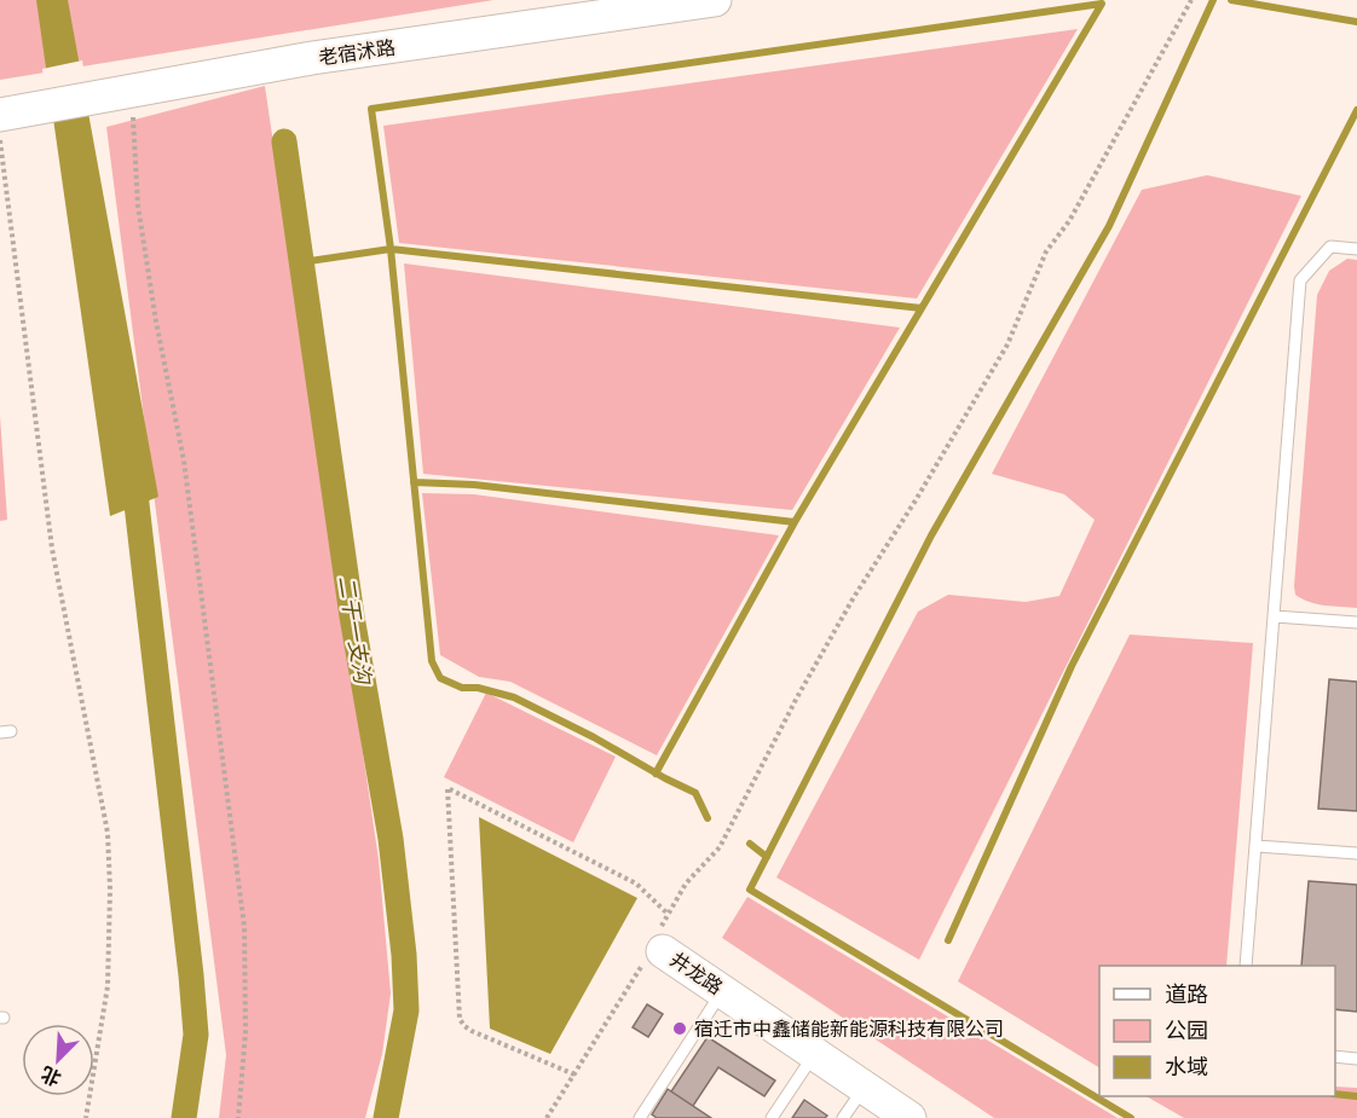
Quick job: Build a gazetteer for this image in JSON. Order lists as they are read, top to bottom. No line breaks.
{"streets":{"main road":["老宿沭路","井龙路"]},"water":["二干一支沟"],"places":["宿迁市中鑫储能新能源科技有限公司"],"legend":["道路","公园","水域"],"north":"bottom left"}
